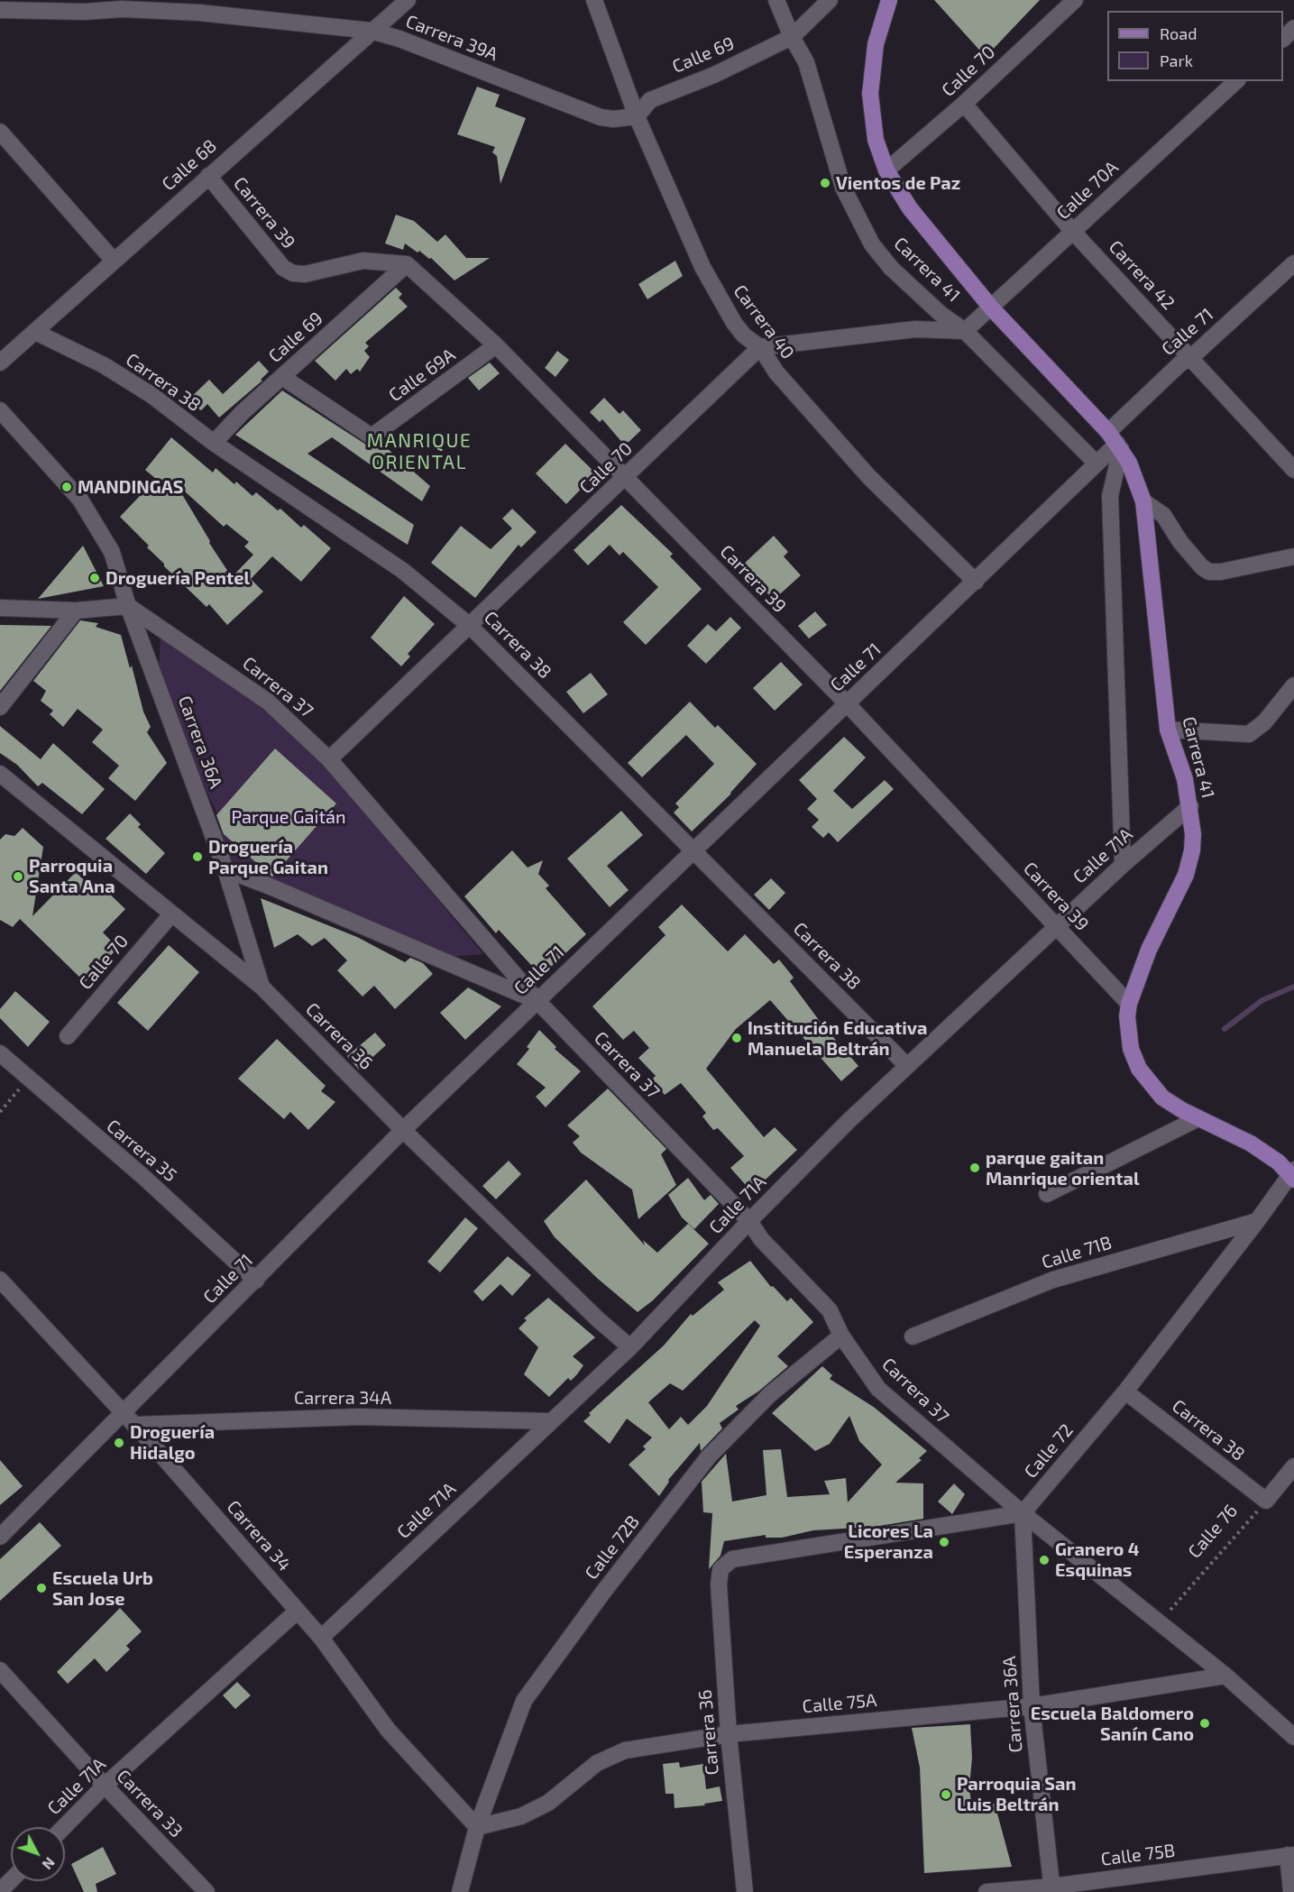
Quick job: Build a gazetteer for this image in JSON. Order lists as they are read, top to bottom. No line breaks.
{"streets":{"main road":["Carrera 41"],"street":["Carrera 39A","Calle 69","Calle 70","Calle 68","Calle 70A","Carrera 39","Carrera 42","Carrera 40","Calle 71","Calle 69A","Carrera 38","Carrera 37","Carrera 36A","Calle 71A","Carrera 36","Carrera 35","Calle 71B","Carrera 34A","Calle 72","Carrera 34","Calle 72B","Calle 75A","Carrera 33","Calle 75B"],"path":["Calle 76"]},"crossings":[["Carrera 39A","Calle 69"],["Carrera 39A","Calle 68"],["Carrera 39A","Carrera 40"],["Calle 69","Carrera 39"],["Calle 69","Carrera 41"],["Calle 69","Carrera 40"],["Calle 69","Calle 69A"],["Calle 69","Carrera 38"],["Calle 70","Carrera 39"],["Calle 70","Carrera 41"],["Calle 70","Carrera 42"],["Calle 70","Carrera 40"],["Calle 70","Carrera 38"],["Calle 70","Carrera 37"],["Calle 70","Carrera 36"],["Calle 68","Carrera 39"],["Calle 68","Carrera 38"],["Calle 70A","Carrera 41"],["Calle 70A","Carrera 42"],["Carrera 39","Carrera 41"],["Carrera 39","Calle 71"],["Carrera 39","Calle 69A"],["Carrera 39","Calle 71A"],["Carrera 41","Calle 71"],["Carrera 41","Calle 71A"],["Carrera 42","Calle 71"],["Carrera 40","Calle 71"],["Calle 71","Carrera 38"],["Calle 71","Carrera 37"],["Calle 71","Carrera 36"],["Calle 71","Carrera 35"],["Calle 71","Carrera 34"],["Carrera 38","Calle 71A"],["Carrera 38","Calle 72"],["Carrera 38","Calle 76"],["Carrera 37","Carrera 36A"],["Carrera 37","Calle 71A"],["Carrera 37","Carrera 36"],["Carrera 37","Calle 72"],["Carrera 37","Calle 76"],["Carrera 37","Calle 72B"],["Carrera 37","Calle 75A"],["Carrera 36A","Carrera 36"],["Carrera 36A","Calle 72"],["Carrera 36A","Calle 75A"],["Carrera 36A","Calle 75B"],["Calle 71A","Carrera 36"],["Calle 71A","Carrera 34A"],["Calle 71A","Carrera 34"],["Calle 71A","Carrera 33"],["Carrera 36","Calle 72"],["Carrera 36","Calle 75A"],["Calle 71B","Calle 72"],["Carrera 34A","Carrera 34"],["Carrera 34","Calle 72B"],["Carrera 34","Calle 75A"],["Calle 72B","Calle 75A"]],"districts":["MANRIQUE ORIENTAL"],"parks":["Parque Gaitán"],"places":["Vientos de Paz","MANDINGAS","Droguería Pentel","Droguería Parque Gaitan","Parroquia Santa Ana","Institución Educativa Manuela Beltrán","parque gaitan Manrique oriental","Droguería Hidalgo","Licores La Esperanza","Granero 4 Esquinas","Escuela Urb San Jose","Escuela Baldomero Sanín Cano","Parroquia San Luis Beltrán"],"legend":["Road","Park"],"north":"bottom right"}
